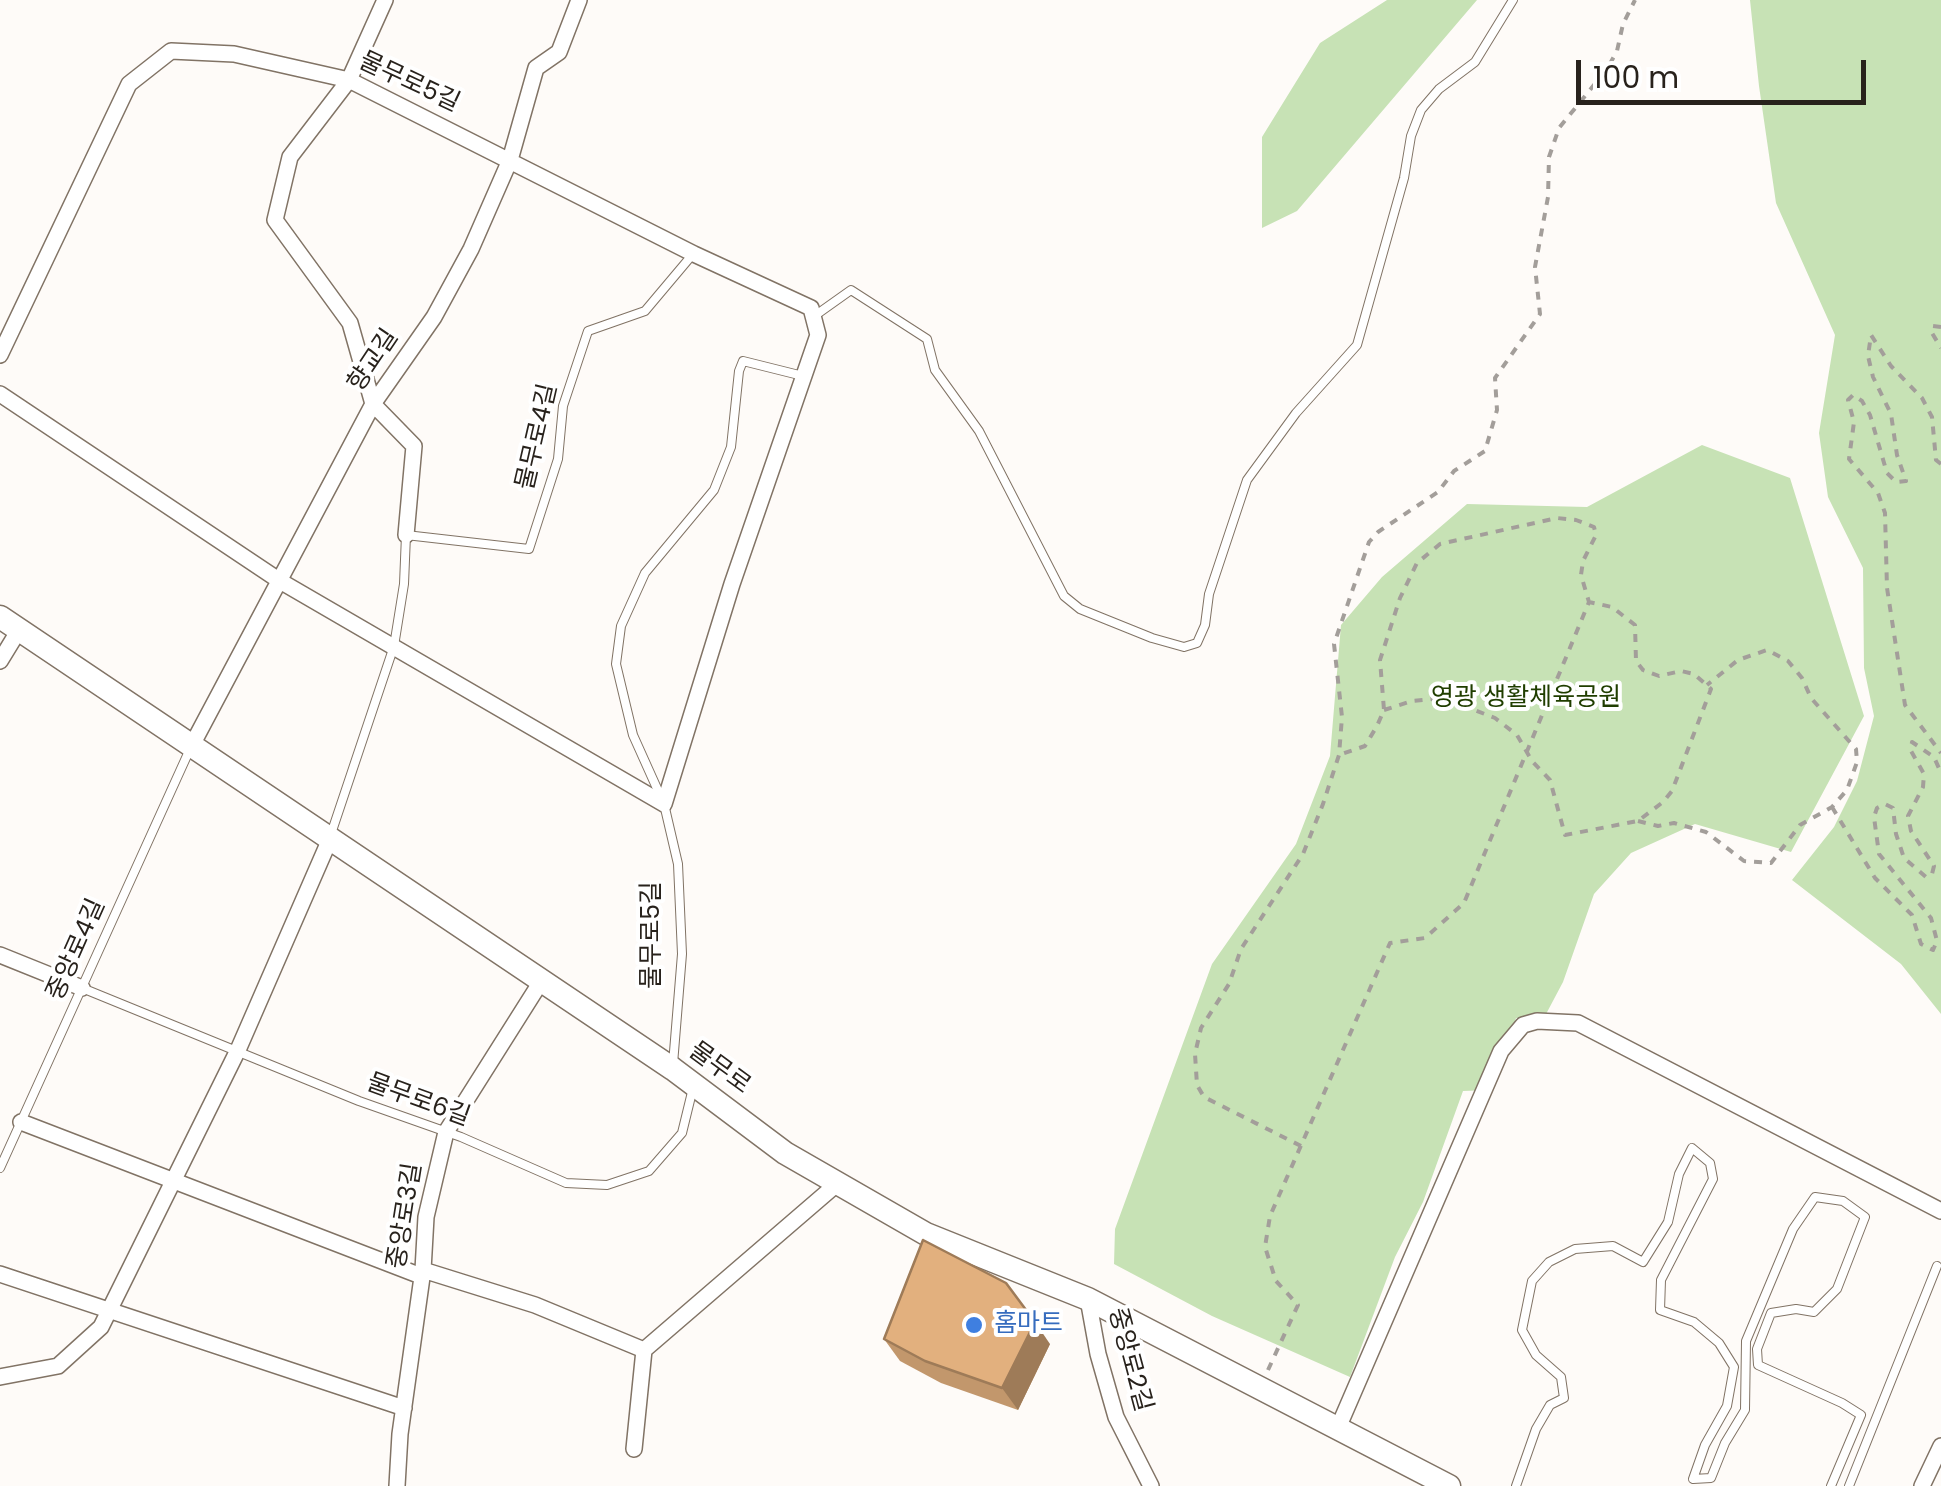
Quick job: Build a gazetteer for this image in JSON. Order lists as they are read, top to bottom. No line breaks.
{"streets":{"main road":["물무로"],"street":["물무로5길","향교길","중앙로3길","중앙로2길"],"lane":["물무로4길","중앙로4길","물무로6길"]},"crossings":[["물무로5길","향교길"],["물무로5길","물무로4길"],["물무로5길","물무로"],["향교길","중앙로4길"],["향교길","물무로"],["중앙로4길","물무로"],["중앙로4길","물무로6길"],["물무로","물무로6길"],["물무로","중앙로3길"],["물무로","중앙로2길"],["물무로6길","중앙로3길"]],"parks":["영광 생활체육공원"],"places":["홈마트"],"scale_bar":"100 m"}
